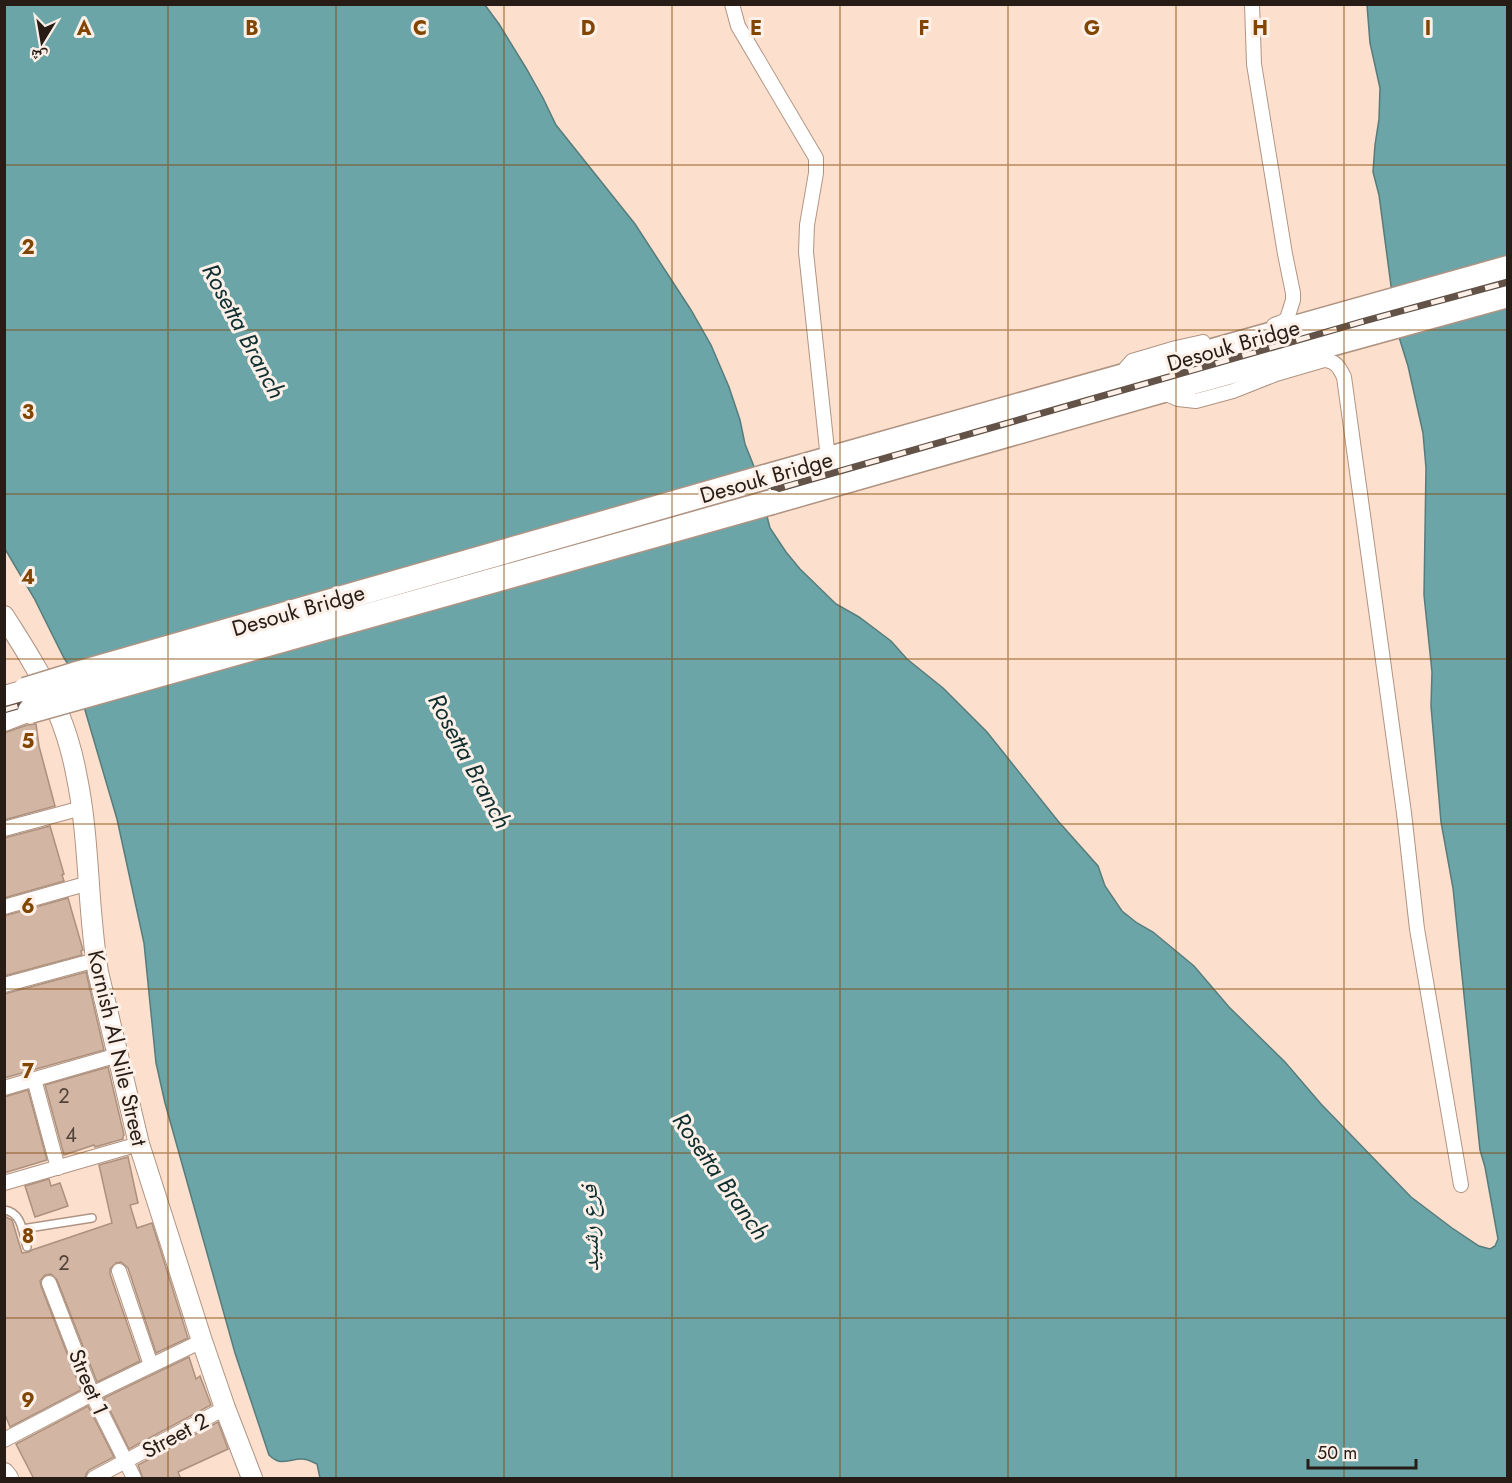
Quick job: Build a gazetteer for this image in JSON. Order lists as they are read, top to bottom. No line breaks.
{"streets":{"highway":["Desouk Bridge"],"main road":["Kornish Al Nile Street"],"street":["Street 1","Street 2"]},"crossings":[["Kornish Al Nile Street","Street 2"],["Street 1","Street 2"]],"water":["Rosetta Branch","فرع رشيد"],"house_numbers":["2","4","2"],"scale_bar":"50 m","north":"bottom","grid":{"columns":["A","B","C","D","E","F","G","H","I"],"rows":["2","3","4","5","6","7","8","9"]}}
